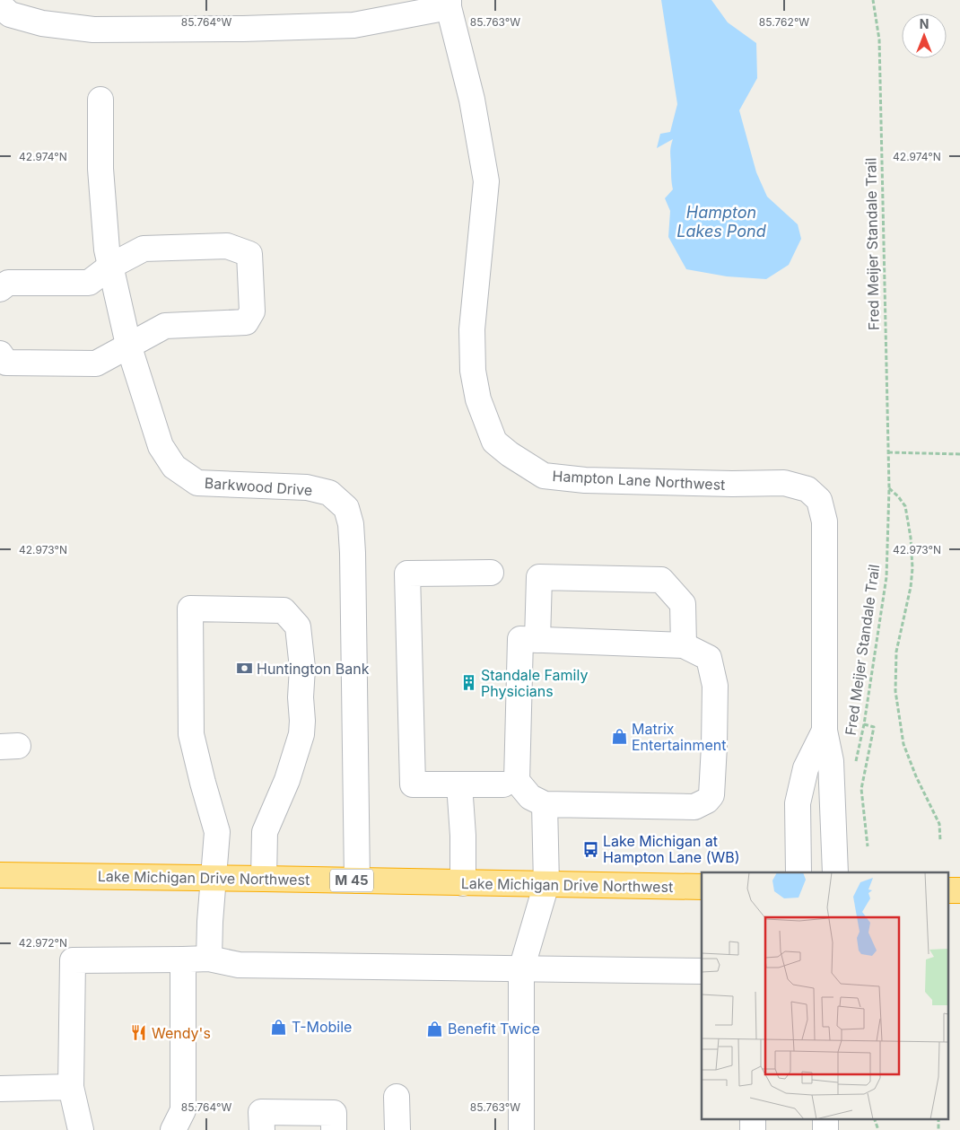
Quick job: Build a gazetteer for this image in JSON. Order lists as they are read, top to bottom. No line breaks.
{"streets":{"highway":["Lake Michigan Drive Northwest","M 45"],"street":["Hampton Lane Northwest","Barkwood Drive"],"path":["Fred Meijer Standale Trail"]},"crossings":[["Barkwood Drive","Lake Michigan Drive Northwest"]],"water":["Hampton Lakes Pond"],"places":{"bank":["Huntington Bank"],"building":["Standale Family Physicians"],"shop":["Matrix Entertainment","T-Mobile","Benefit Twice"],"bus stop":["Lake Michigan at Hampton Lane (WB)"],"restaurant":["Wendy's"]},"north":"top","coordinates":["85.764°W","85.763°W","85.762°W","42.974°N","42.973°N","42.972°N"]}
